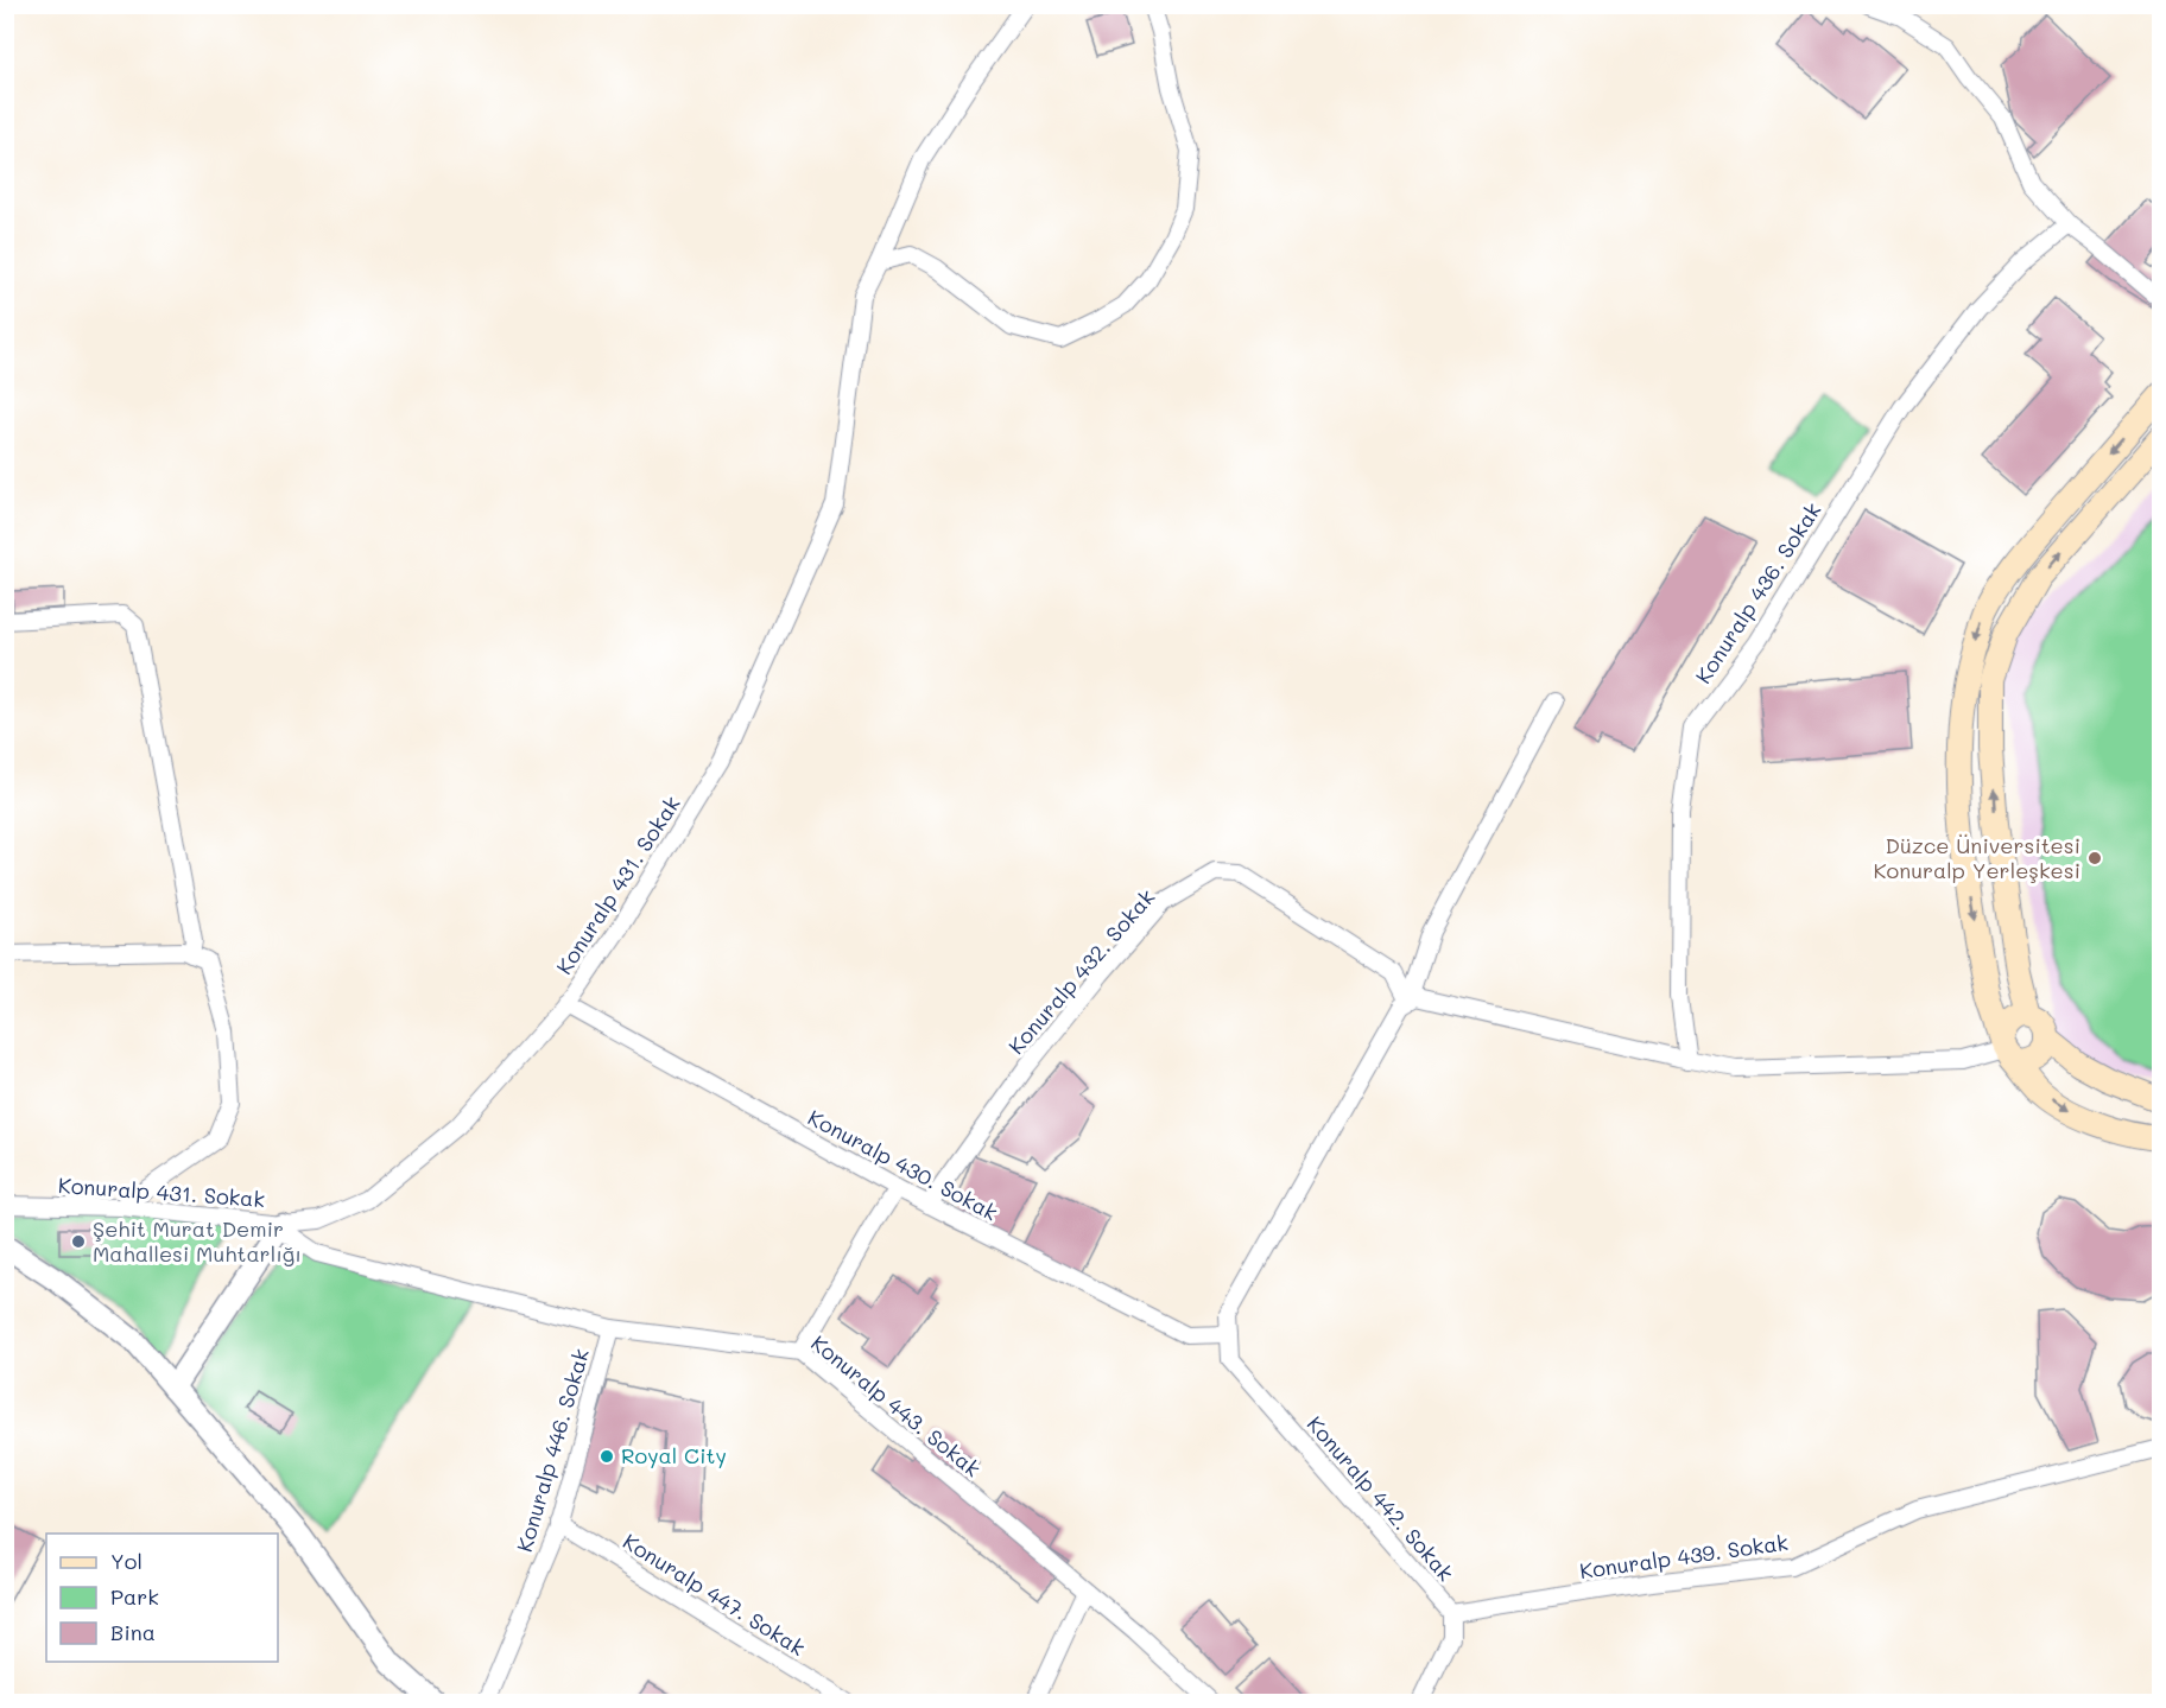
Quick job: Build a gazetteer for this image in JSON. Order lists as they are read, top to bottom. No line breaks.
{"streets":{"street":["Konuralp 436. Sokak","Konuralp 431. Sokak","Konuralp 432. Sokak","Konuralp 430. Sokak","Konuralp 443. Sokak","Konuralp 446. Sokak","Konuralp 442. Sokak","Konuralp 439. Sokak","Konuralp 447. Sokak"]},"crossings":[["Konuralp 431. Sokak","Konuralp 430. Sokak"],["Konuralp 431. Sokak","Konuralp 443. Sokak"],["Konuralp 432. Sokak","Konuralp 430. Sokak"],["Konuralp 430. Sokak","Konuralp 442. Sokak"],["Konuralp 443. Sokak","Konuralp 446. Sokak"],["Konuralp 446. Sokak","Konuralp 447. Sokak"],["Konuralp 442. Sokak","Konuralp 439. Sokak"]],"places":["Düzce Üniversitesi Konuralp Yerleşkesi","Şehit Murat Demir Mahallesi Muhtarlığı","Royal City"],"legend":["Yol","Park","Bina"]}
